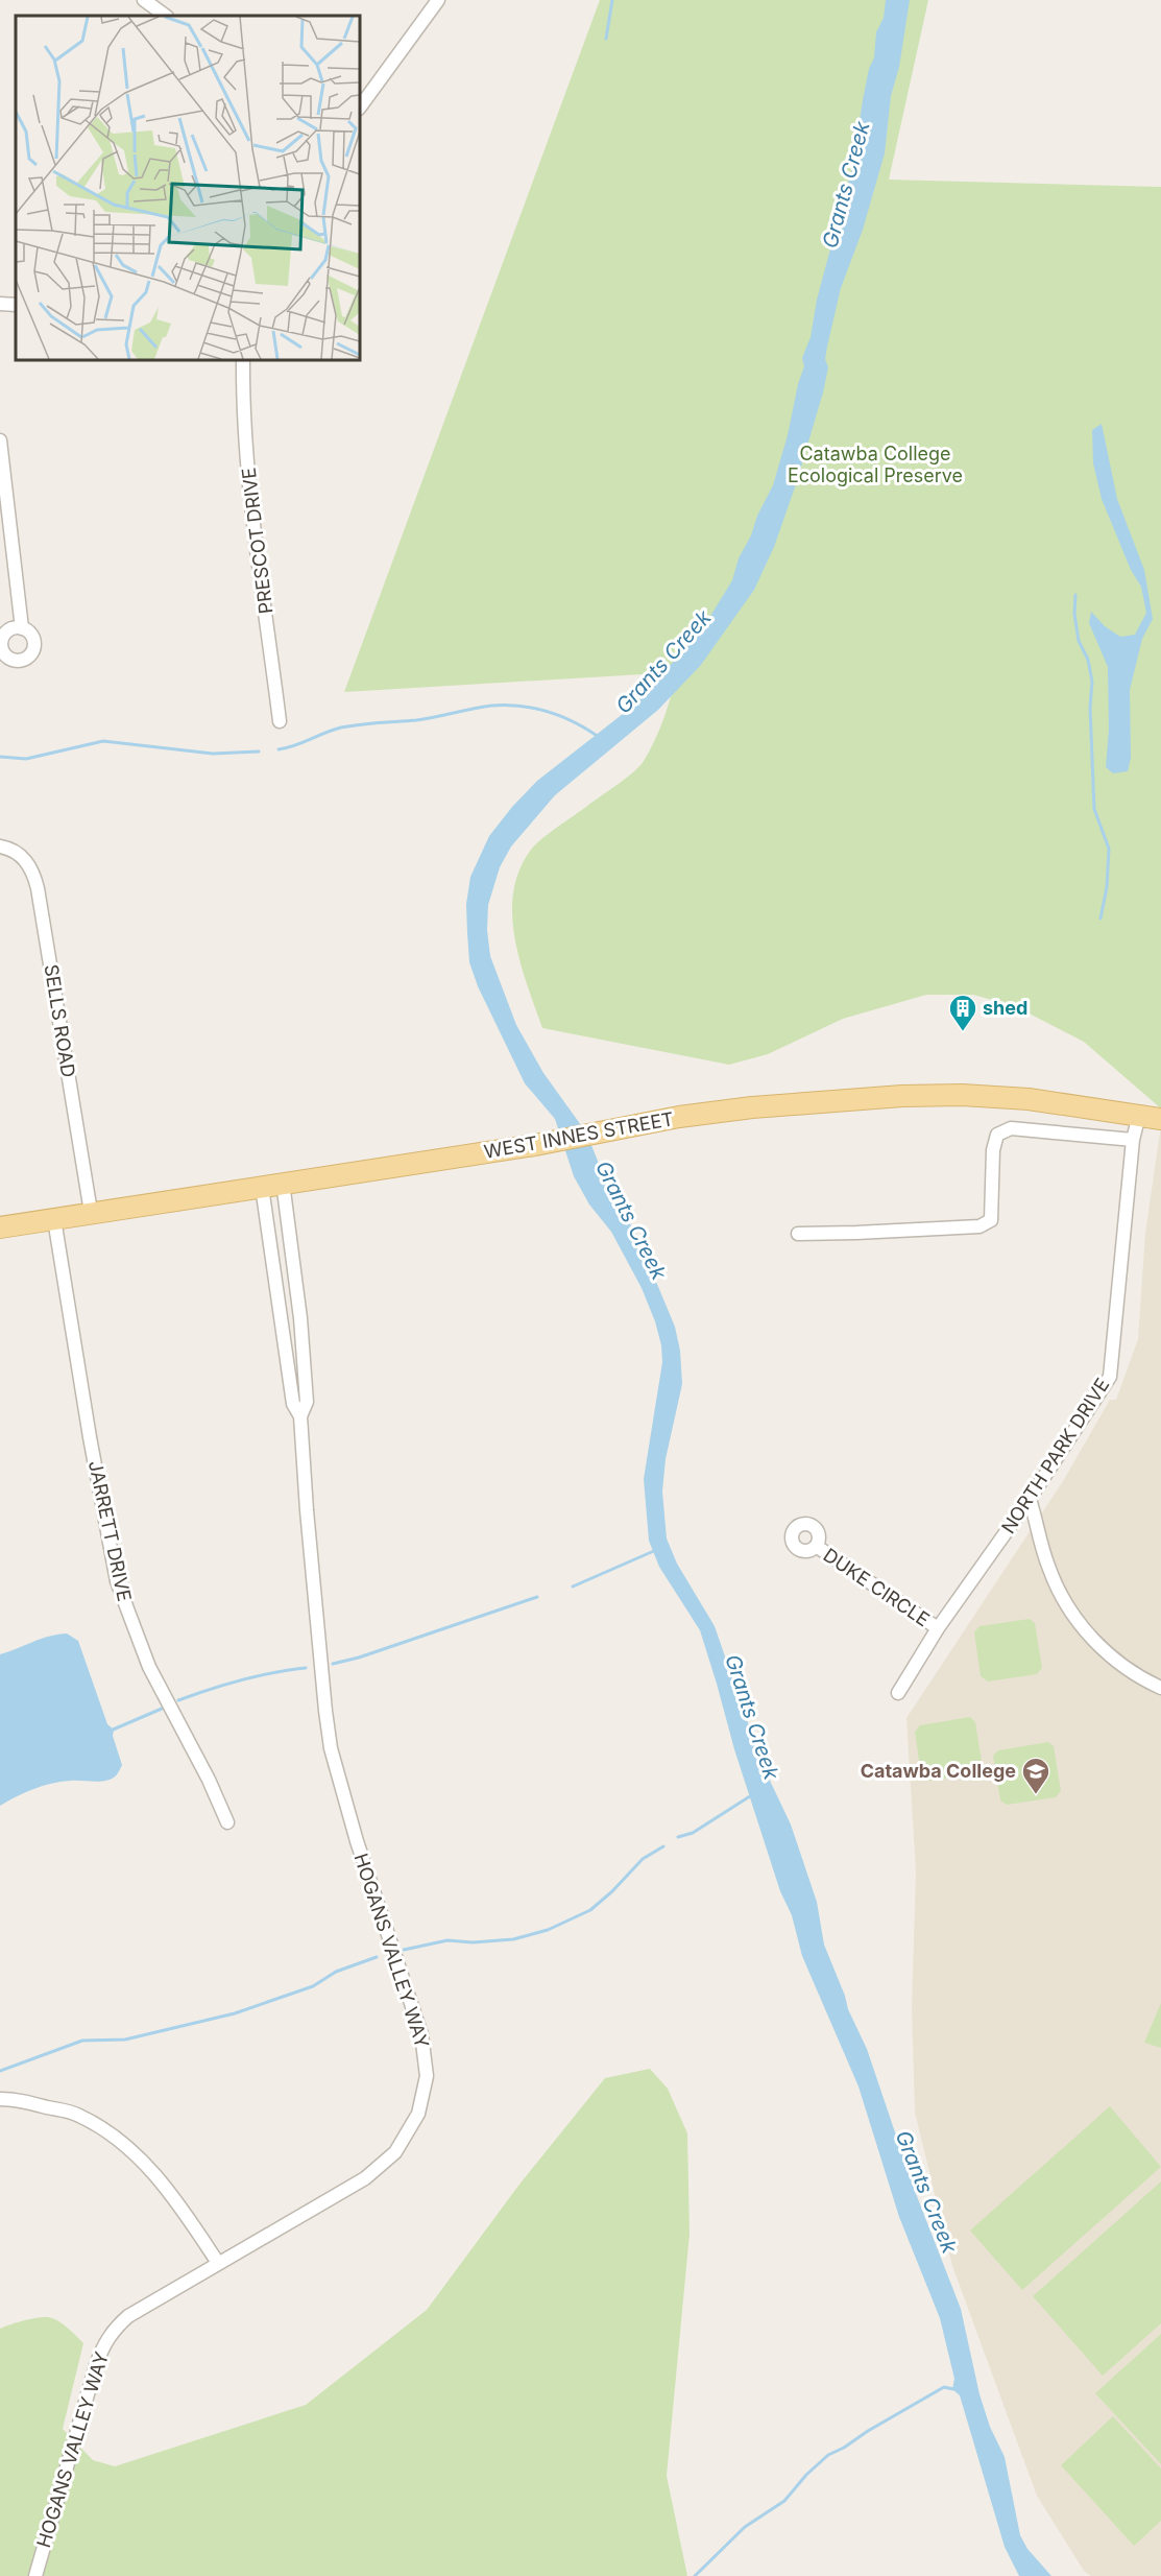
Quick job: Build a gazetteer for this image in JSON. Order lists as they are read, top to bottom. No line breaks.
{"streets":{"main road":["WEST INNES STREET"],"street":["PRESCOT DRIVE","SELLS ROAD","NORTH PARK DRIVE","JARRETT DRIVE","DUKE CIRCLE","HOGANS VALLEY WAY"]},"crossings":[["SELLS ROAD","WEST INNES STREET"],["WEST INNES STREET","NORTH PARK DRIVE"],["WEST INNES STREET","JARRETT DRIVE"],["WEST INNES STREET","HOGANS VALLEY WAY"],["NORTH PARK DRIVE","DUKE CIRCLE"]],"water":["Grants Creek"],"parks":["Catawba College Ecological Preserve"],"places":{"building":["shed"],"school or university":["Catawba College"]}}
